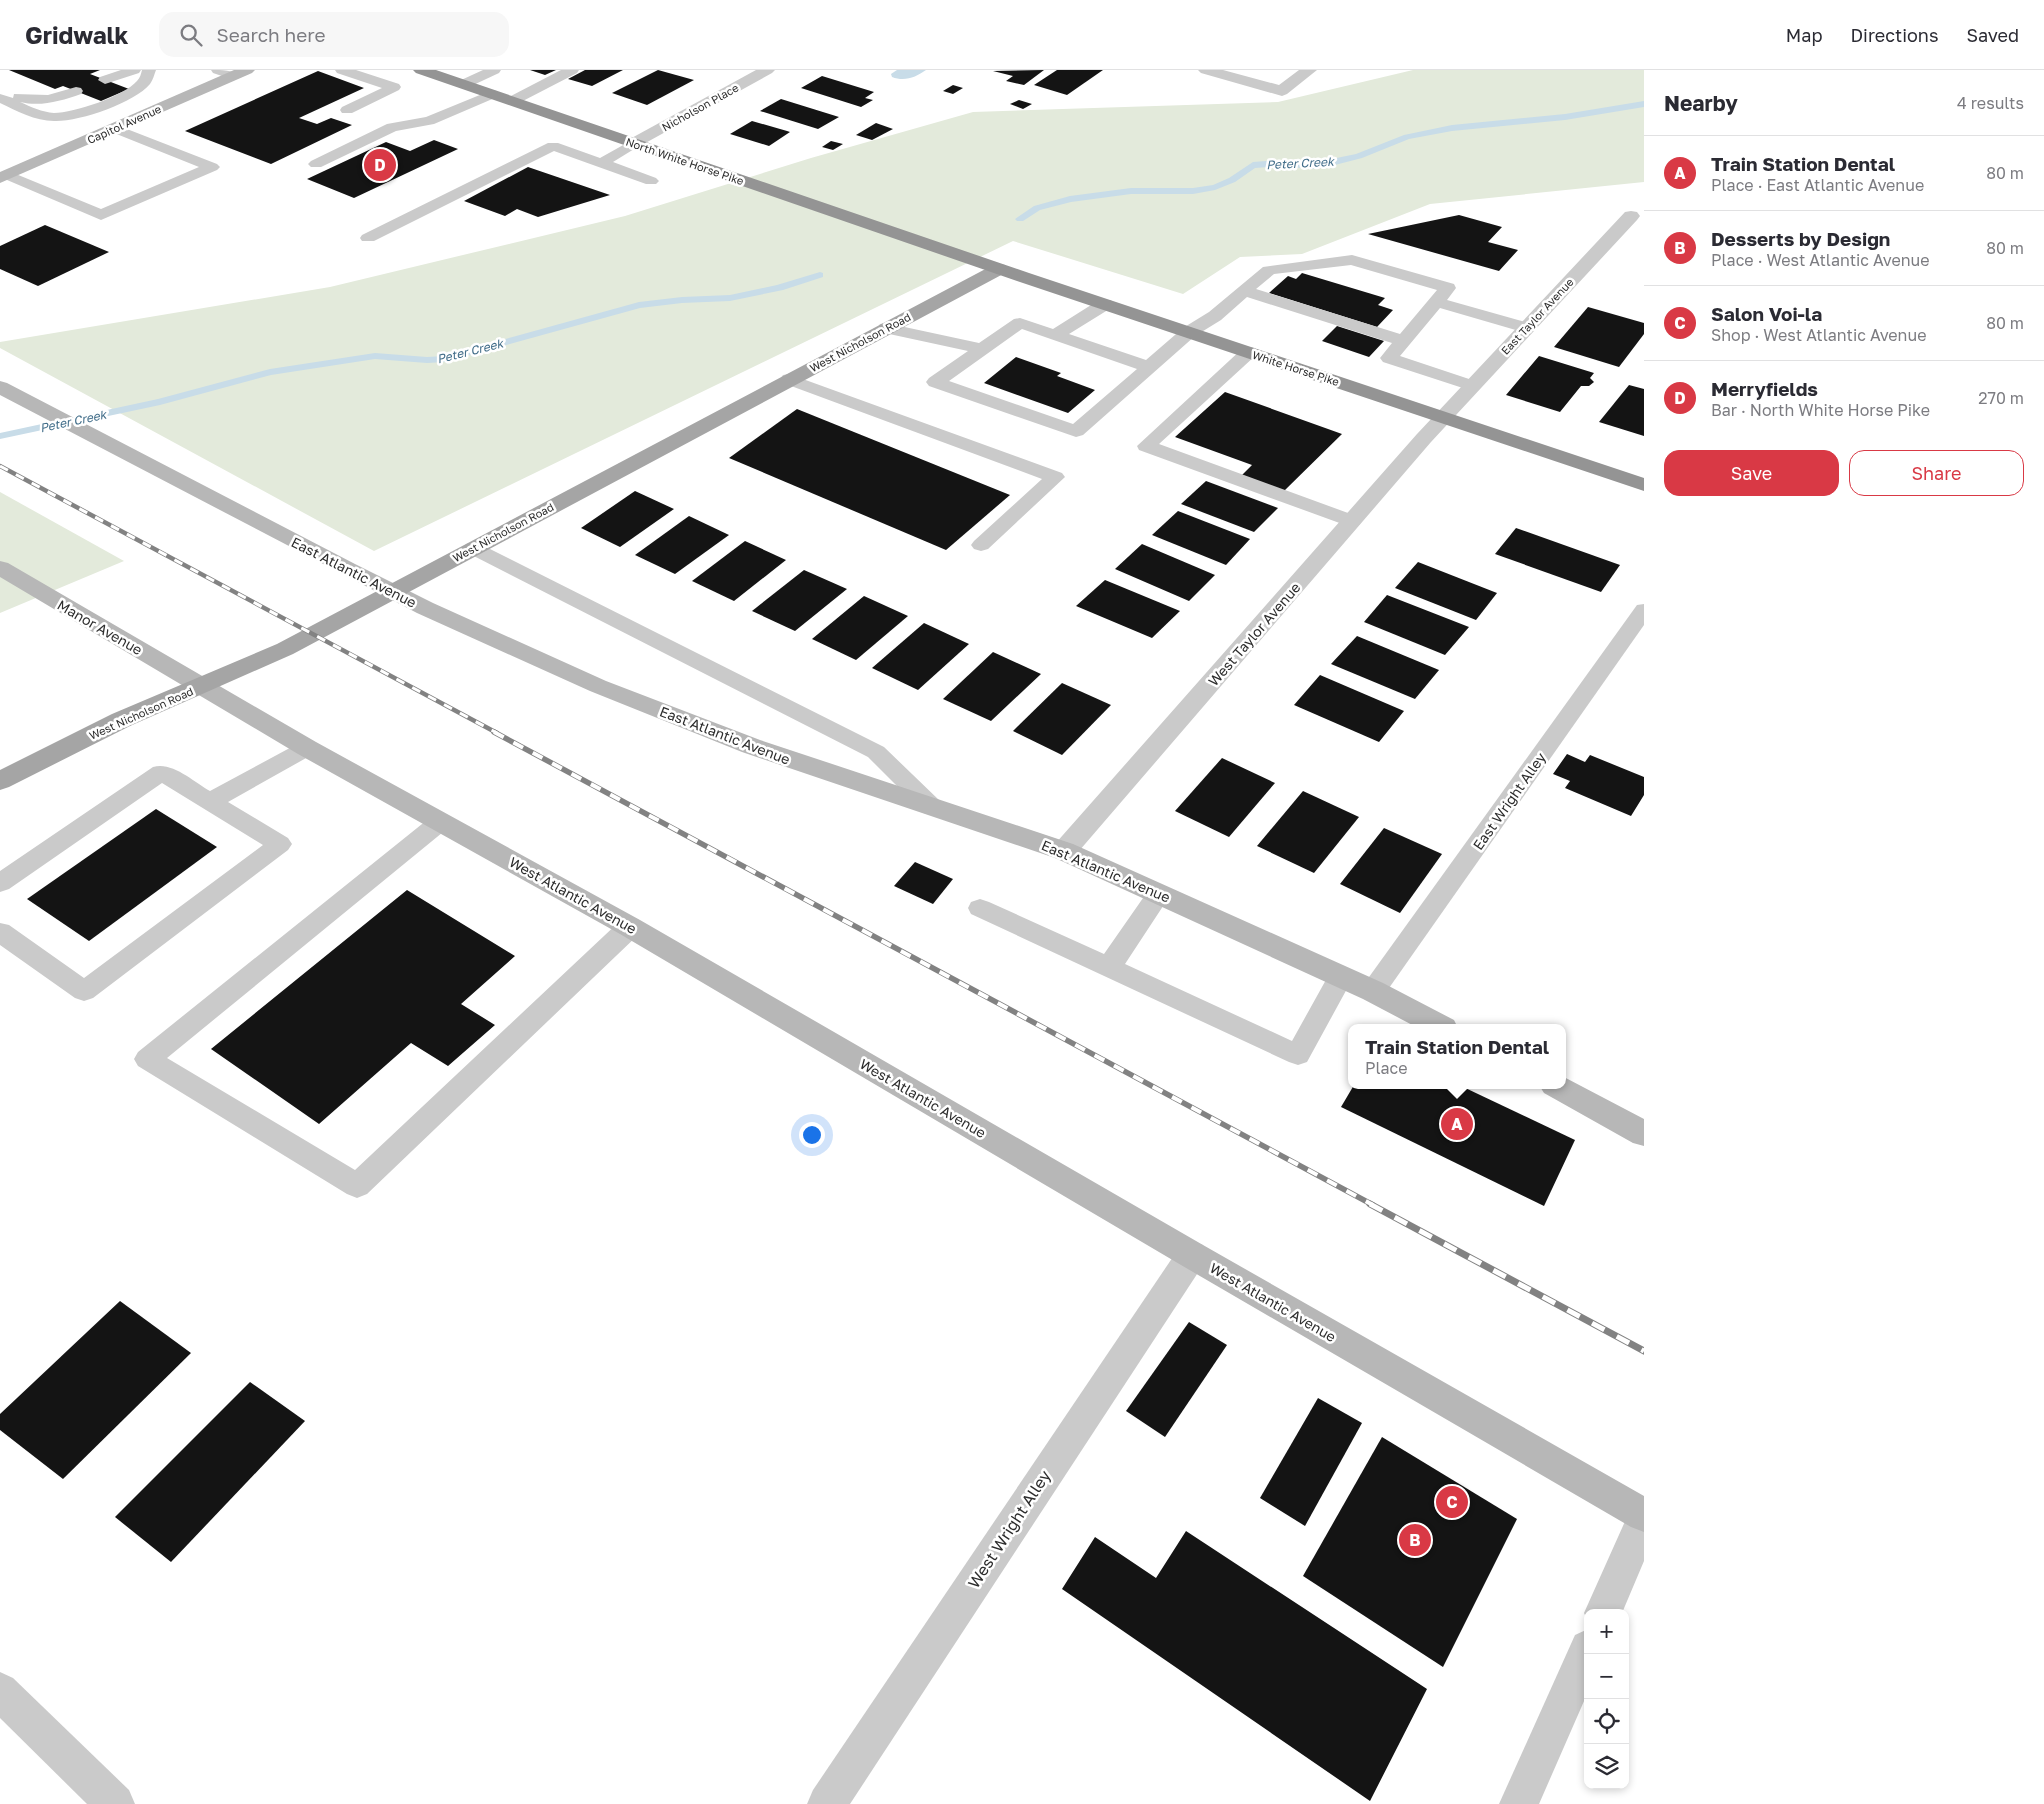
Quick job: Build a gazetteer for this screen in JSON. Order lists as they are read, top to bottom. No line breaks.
{"streets":{"highway":["North White Horse Pike","White Horse Pike"],"main road":["West Nicholson Road"],"street":["Nicholson Place","Capitol Avenue","East Taylor Avenue","East Atlantic Avenue","Manor Avenue","West Taylor Avenue","West Atlantic Avenue","West Wright Alley"],"lane":["East Wright Alley"]},"crossings":[["Nicholson Place","North White Horse Pike"],["North White Horse Pike","White Horse Pike"],["East Taylor Avenue","White Horse Pike"],["East Taylor Avenue","West Taylor Avenue"],["West Nicholson Road","White Horse Pike"],["West Nicholson Road","Manor Avenue"],["West Nicholson Road","West Atlantic Avenue"],["White Horse Pike","West Taylor Avenue"],["East Atlantic Avenue","West Taylor Avenue"],["East Atlantic Avenue","East Wright Alley"],["Manor Avenue","West Atlantic Avenue"],["West Atlantic Avenue","West Wright Alley"]],"water":["Peter Creek"],"page":{"header":"Gridwalk","search":"Search here","nav":["Map","Directions","Saved"],"heading":["Nearby","4 results"],"list":[{"mark":"A","name":"Train Station Dental","note":"Place · East Atlantic Avenue","value":"80 m"},{"mark":"B","name":"Desserts by Design","note":"Place · West Atlantic Avenue","value":"80 m"},{"mark":"C","name":"Salon Voi-la","note":"Shop · West Atlantic Avenue","value":"80 m"},{"mark":"D","name":"Merryfields","note":"Bar · North White Horse Pike","value":"270 m"}],"pins":["D","A","C","B"],"buttons":["Save","Share"],"popup":["Train Station Dental","Place"],"map_buttons":["+","−"]}}
